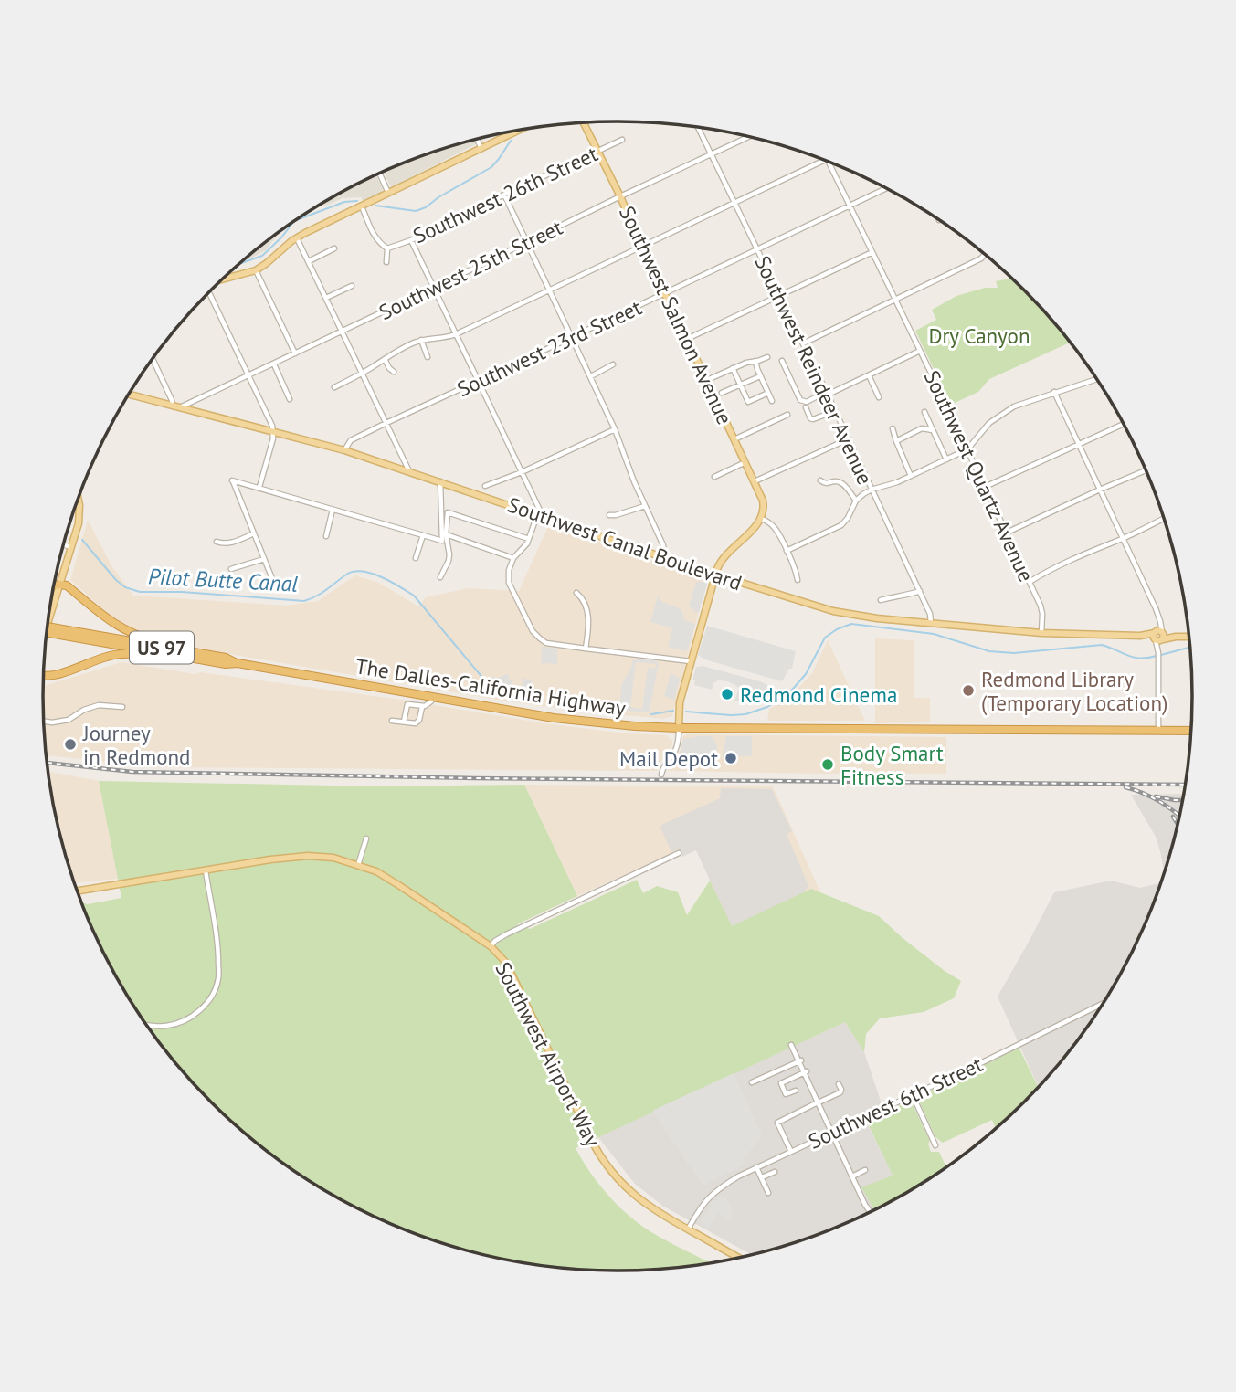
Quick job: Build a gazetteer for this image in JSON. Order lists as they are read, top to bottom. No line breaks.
{"streets":{"highway":["US 97","The Dalles-California Highway"],"main road":["Southwest Salmon Avenue","Southwest Canal Boulevard","Southwest Airport Way"],"street":["Southwest 26th Street","Southwest 25th Street","Southwest 23rd Street","Southwest Reindeer Avenue","Southwest Quartz Avenue","Southwest 6th Street"]},"crossings":[["Southwest 26th Street","Southwest Salmon Avenue"],["Southwest 25th Street","Southwest Salmon Avenue"],["Southwest 25th Street","Southwest Reindeer Avenue"],["Southwest 25th Street","Southwest Canal Boulevard"],["Southwest Salmon Avenue","Southwest 23rd Street"],["Southwest 23rd Street","Southwest Reindeer Avenue"],["Southwest 23rd Street","Southwest Quartz Avenue"],["Southwest 23rd Street","Southwest Canal Boulevard"],["Southwest Reindeer Avenue","Southwest Canal Boulevard"],["Southwest Quartz Avenue","Southwest Canal Boulevard"],["Southwest Airport Way","Southwest 6th Street"]],"water":["Pilot Butte Canal"],"parks":["Dry Canyon"],"places":["Redmond Library (Temporary Location)","Redmond Cinema","Journey in Redmond","Mail Depot","Body Smart Fitness"]}
